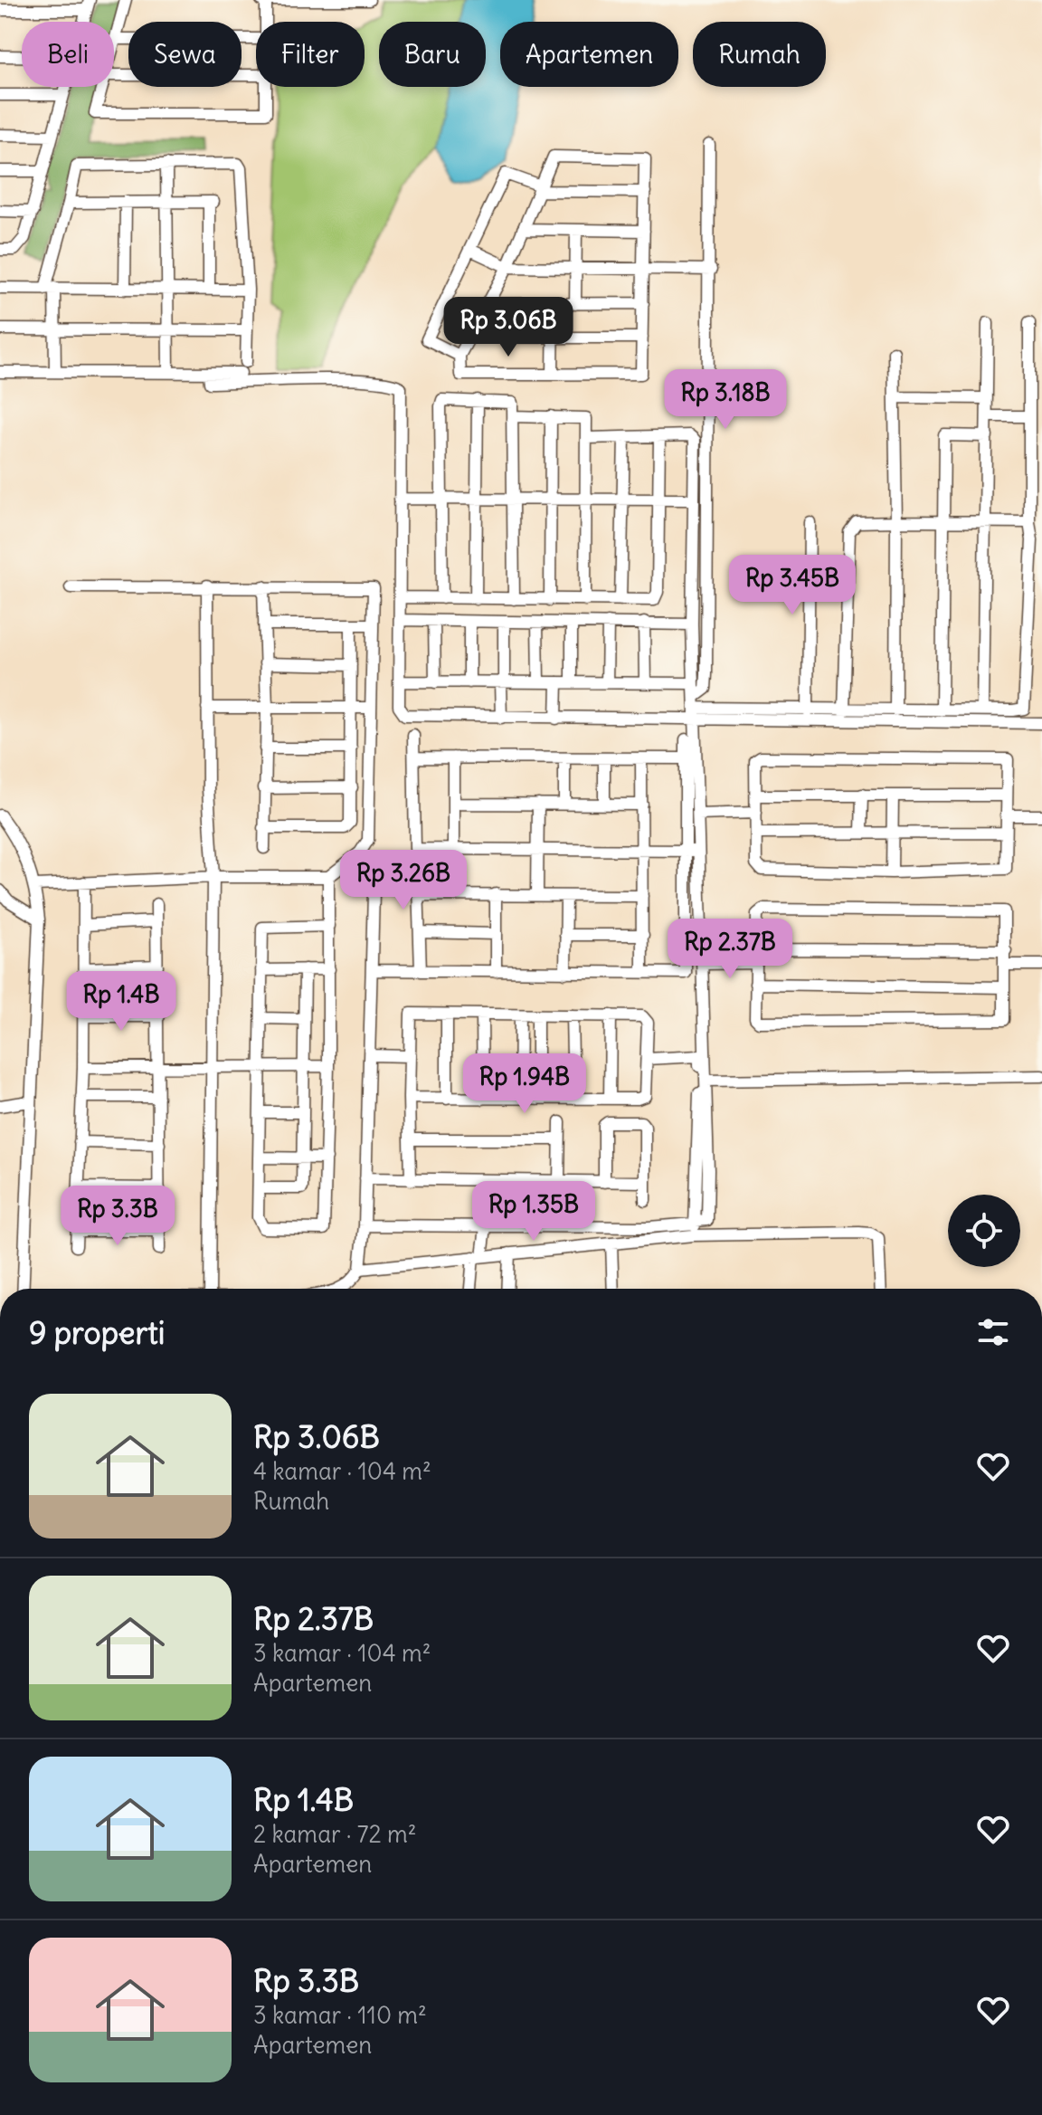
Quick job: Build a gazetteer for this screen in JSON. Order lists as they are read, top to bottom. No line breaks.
{"page":{"chip":["Beli","Sewa","Filter","Baru","Apartemen","Rumah"],"price":["Rp 3.06B","Rp 3.18B","Rp 3.45B","Rp 3.26B","Rp 2.37B","Rp 1.4B","Rp 1.94B","Rp 1.35B","Rp 3.3B"],"heading":"9 properti","list":[{"name":"Rp 3.06B","note":"4 kamar · 104 m² · Rumah"},{"name":"Rp 2.37B","note":"3 kamar · 104 m² · Apartemen"},{"name":"Rp 1.4B","note":"2 kamar · 72 m² · Apartemen"},{"name":"Rp 3.3B","note":"3 kamar · 110 m² · Apartemen"}]}}
